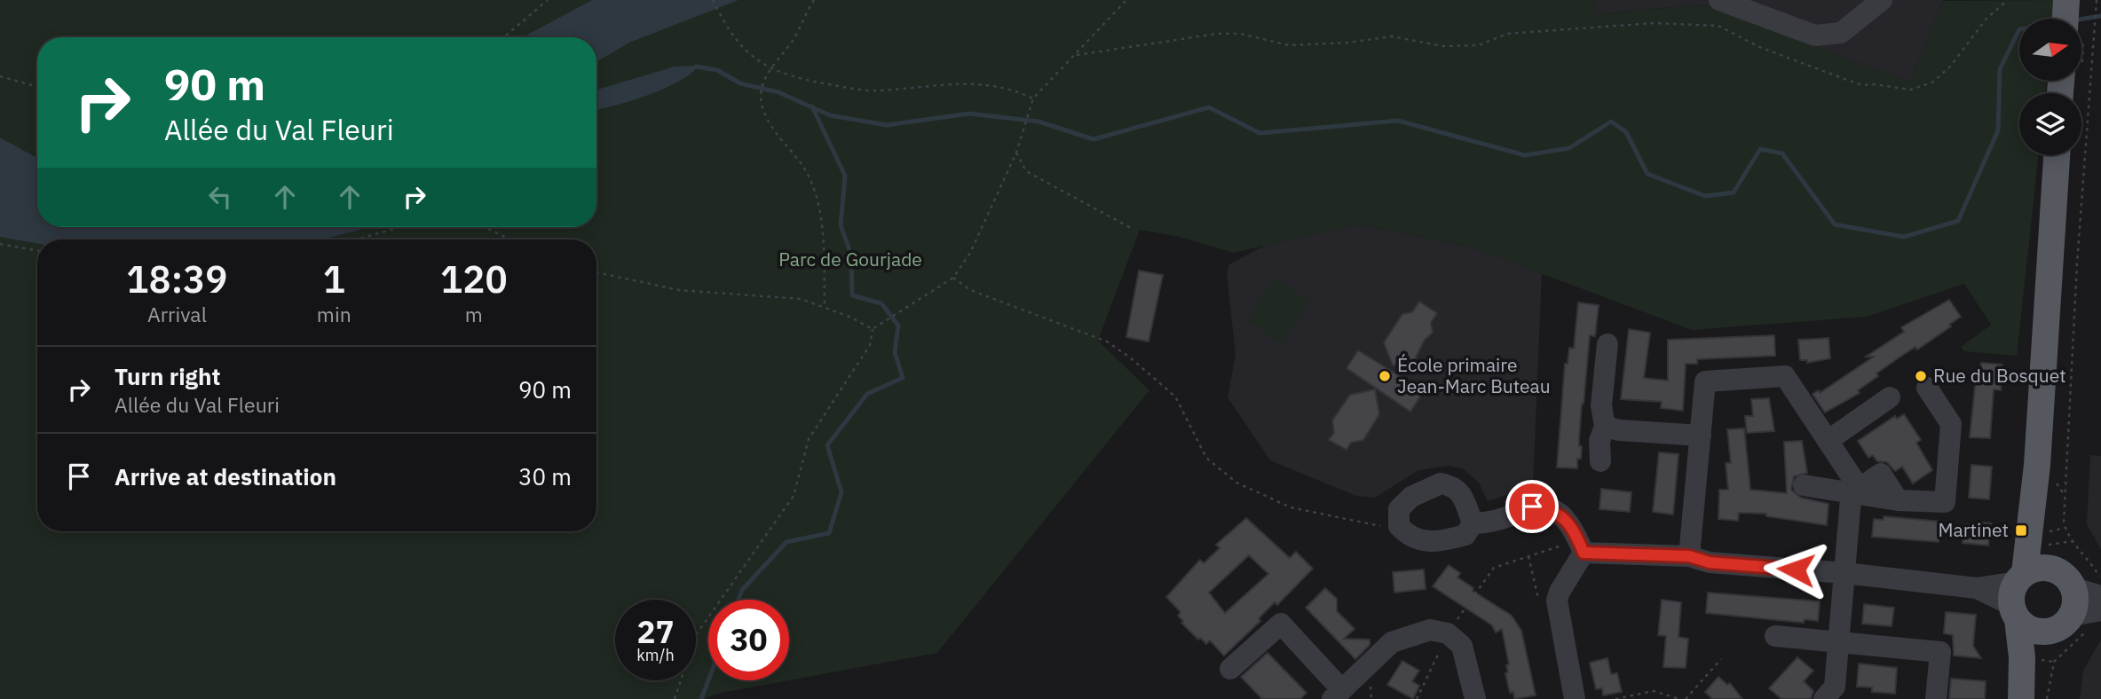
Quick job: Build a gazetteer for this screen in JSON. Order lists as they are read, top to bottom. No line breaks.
{"parks":["Parc de Gourjade"],"places":{"other":["École primaire Jean-Marc Buteau","Rue du Bosquet"],"transit":["Martinet"]},"north":"right","page":{"turn":["90 m","Allée du Val Fleuri"],"eta":["18:39","Arrival","1","min","120","m"],"list":[{"name":"Turn right","note":"Allée du Val Fleuri","value":"90 m"},{"name":"Arrive at destination","value":"30 m"}],"speed":"27 km/h","limit":"30"}}
